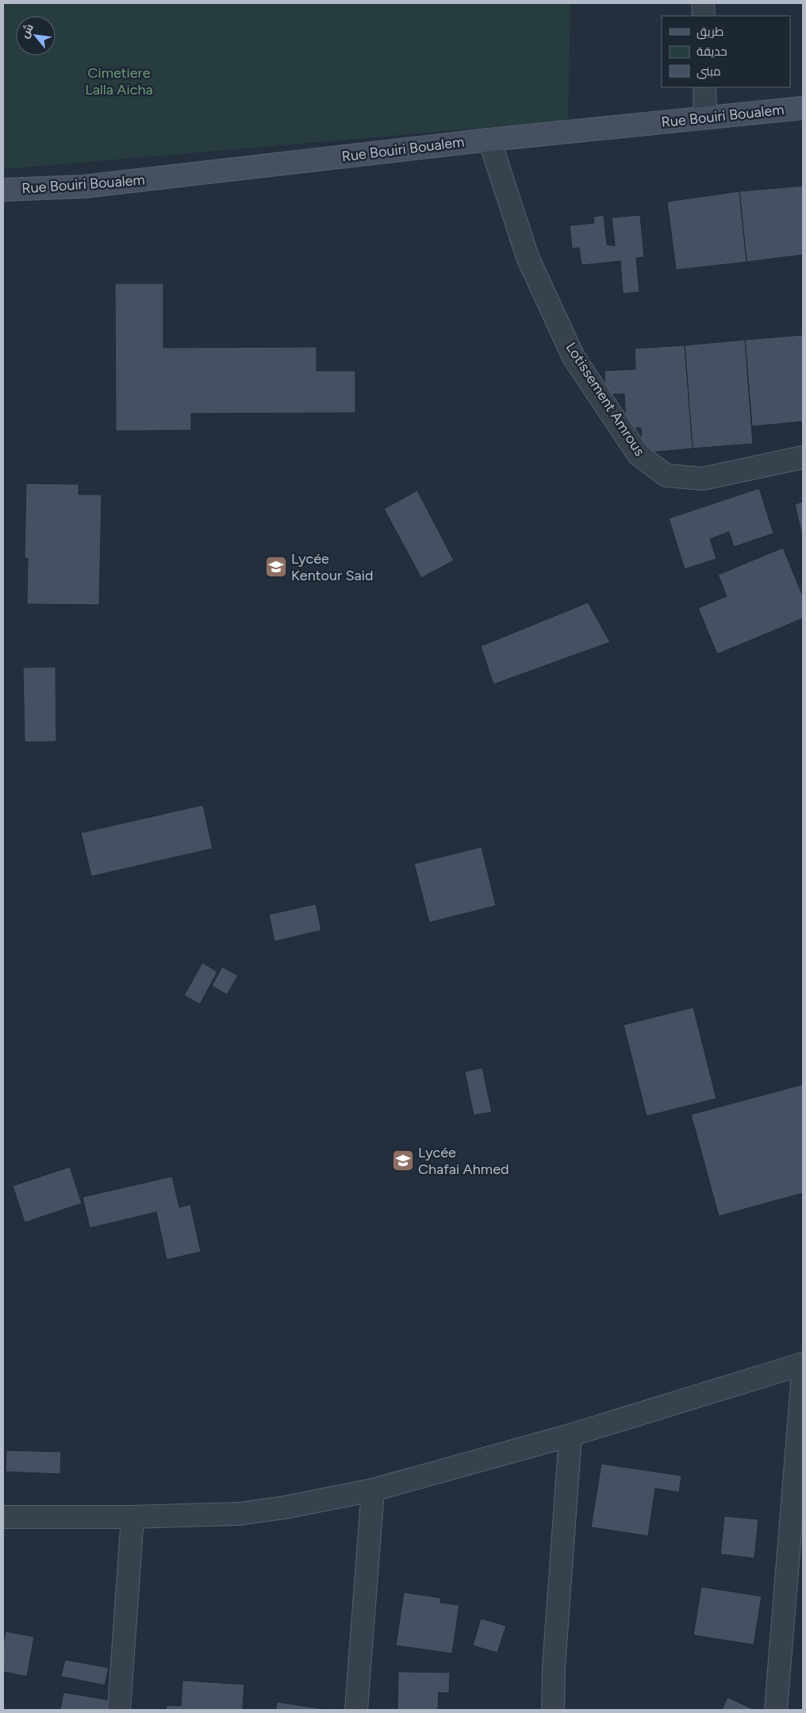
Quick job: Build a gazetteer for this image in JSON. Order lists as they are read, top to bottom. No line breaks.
{"streets":{"main road":["Rue Bouiri Boualem"],"street":["Lotissement Amrous"]},"crossings":[["Rue Bouiri Boualem","Lotissement Amrous"]],"parks":["Cimetiere Lalla Aicha"],"places":{"school or university":["Lycée Kentour Said","Lycée Chafai Ahmed"]},"legend":["طريق","حديقة","مبنى"],"north":"top left"}
